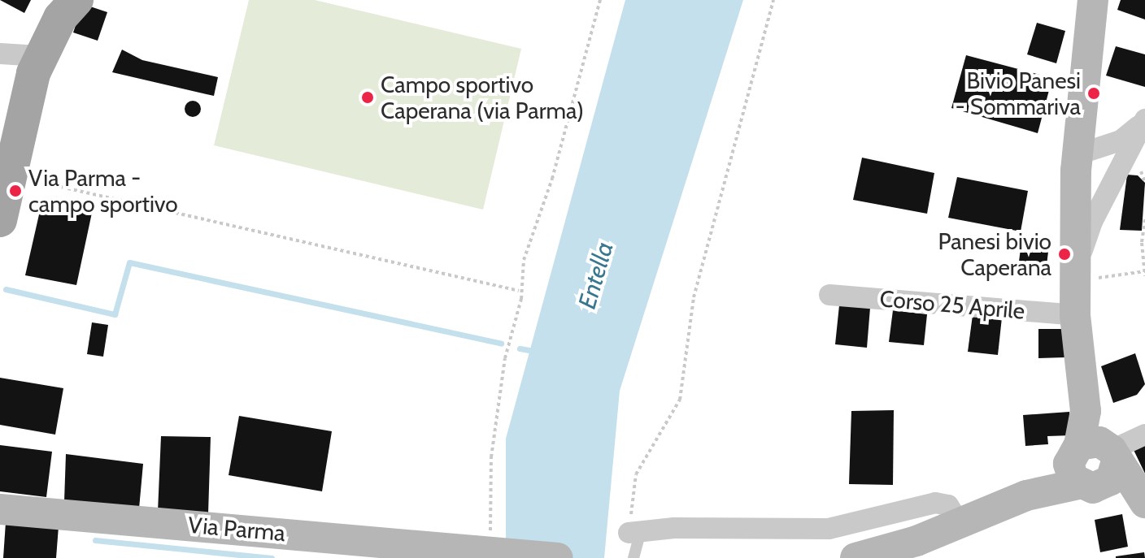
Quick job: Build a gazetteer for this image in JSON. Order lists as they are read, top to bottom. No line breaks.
{"streets":{"main road":["Via Parma"],"street":["Corso 25 Aprile"]},"water":["Entella"],"places":["Bivio Panesi - Sommariva","Campo sportivo Caperana (via Parma)","Via Parma - campo sportivo","Panesi bivio Caperana"]}
